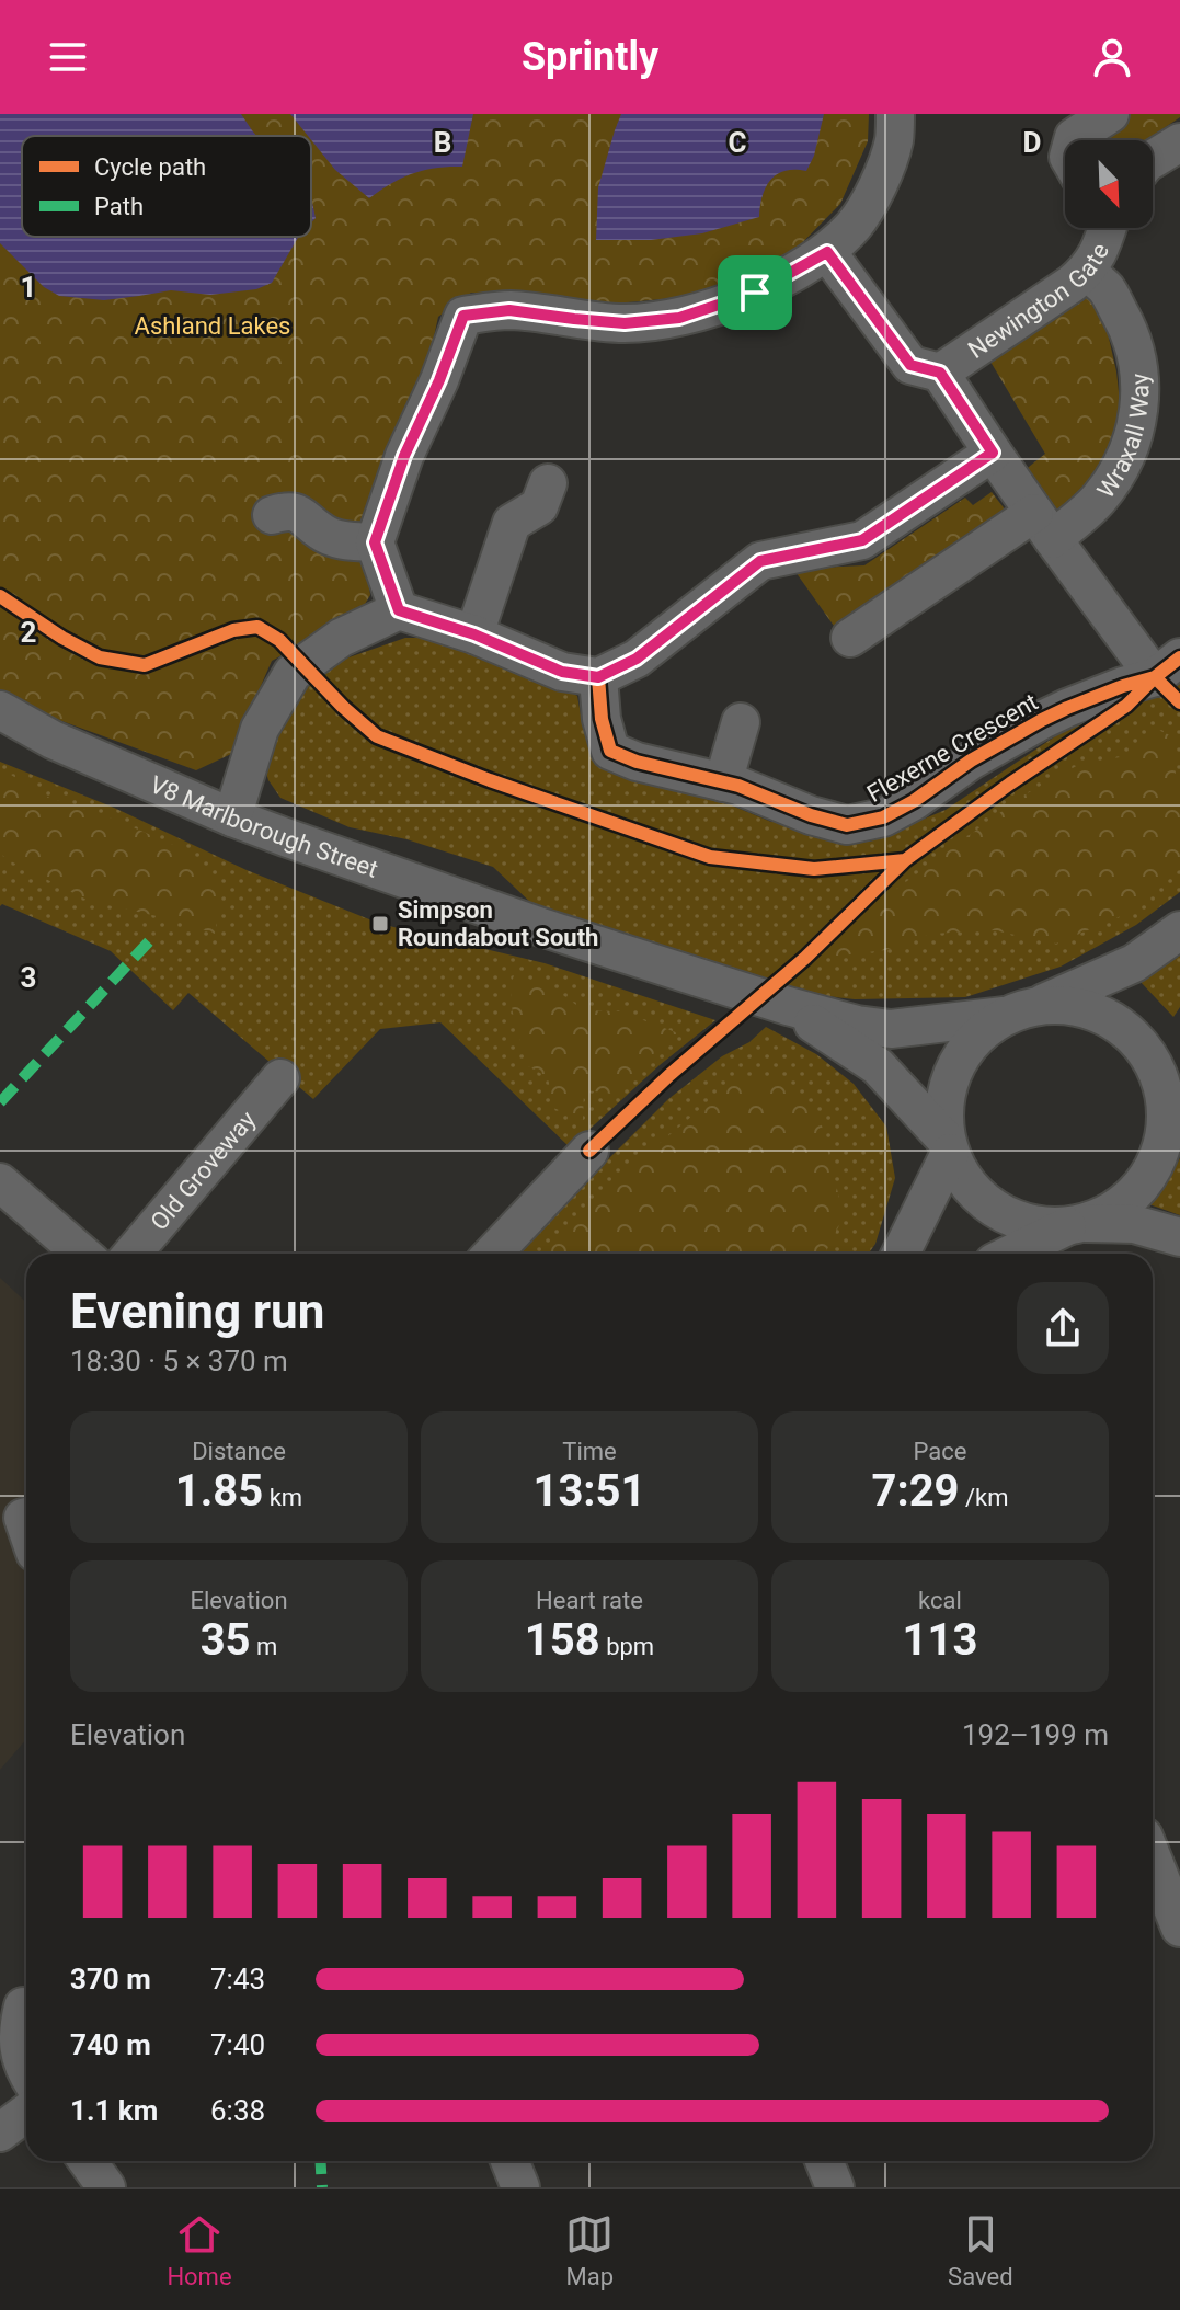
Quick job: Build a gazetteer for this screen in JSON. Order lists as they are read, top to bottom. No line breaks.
{"streets":{"street":["Newington Gate","Wraxall Way","Flexerne Crescent","V8 Marlborough Street","Old Groveway"]},"crossings":[["Newington Gate","Wraxall Way"]],"parks":["Ashland Lakes"],"places":{"transit":["Simpson Roundabout South"]},"legend":["Cycle path","Path"],"north":"bottom right","page":{"header":"Sprintly","heading":["Evening run","18:30 · 5 × 370 m"],"stats":[["Distance","1.85 km"],["Time","13:51"],["Pace","7:29 /km"],["Elevation","35 m"],["Heart rate","158 bpm"],["kcal","113"]],"chart":["Elevation","192–199 m"],"list":[{"name":"370 m","note":"7:43"},{"name":"740 m","note":"7:40"},{"name":"1.1 km","note":"6:38"}],"tabs":["Home","Map","Saved"]},"grid":{"columns":["B","C","D"],"rows":["1","2","3"]}}
